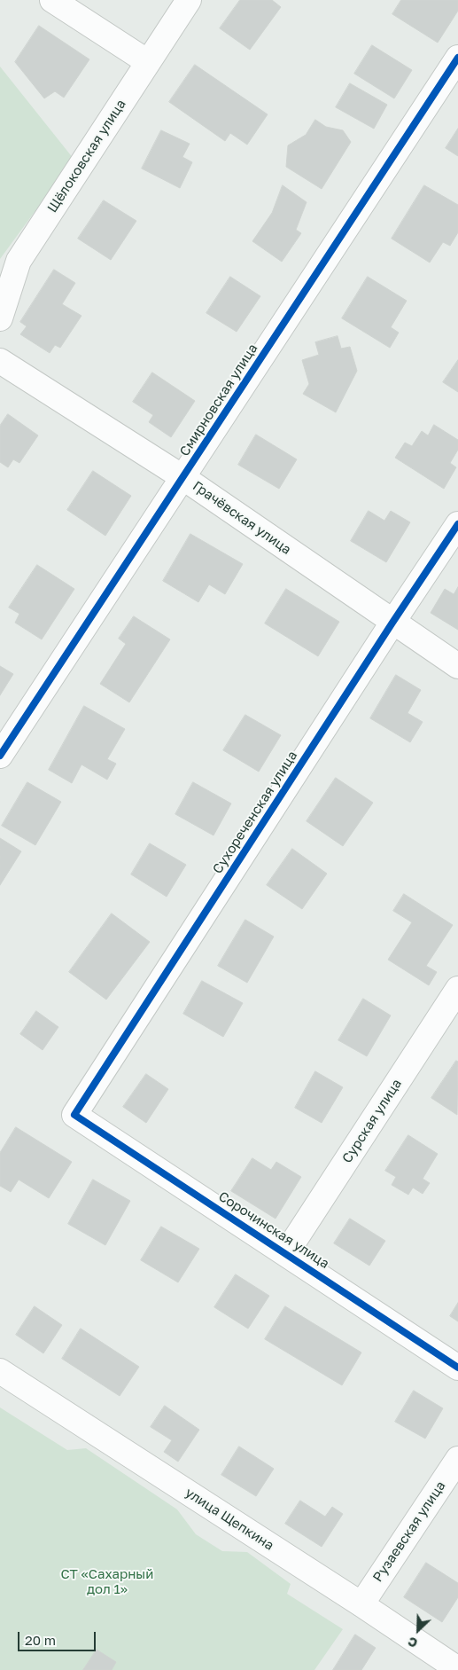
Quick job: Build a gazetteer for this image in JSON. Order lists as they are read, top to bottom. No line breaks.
{"streets":{"street":["Щёлоковская улица","Смирновская улица","Грачёвская улица","Сухореченская улица","Сурская улица","Сорочинская улица","улица Щепкина","Рузаевская улица"]},"crossings":[["Смирновская улица","Грачёвская улица"],["Грачёвская улица","Сухореченская улица"],["Сухореченская улица","Сорочинская улица"],["Сурская улица","Сорочинская улица"],["улица Щепкина","Рузаевская улица"]],"parks":["СТ «Сахарный дол 1»"],"scale_bar":"20 m","north":"bottom left"}
